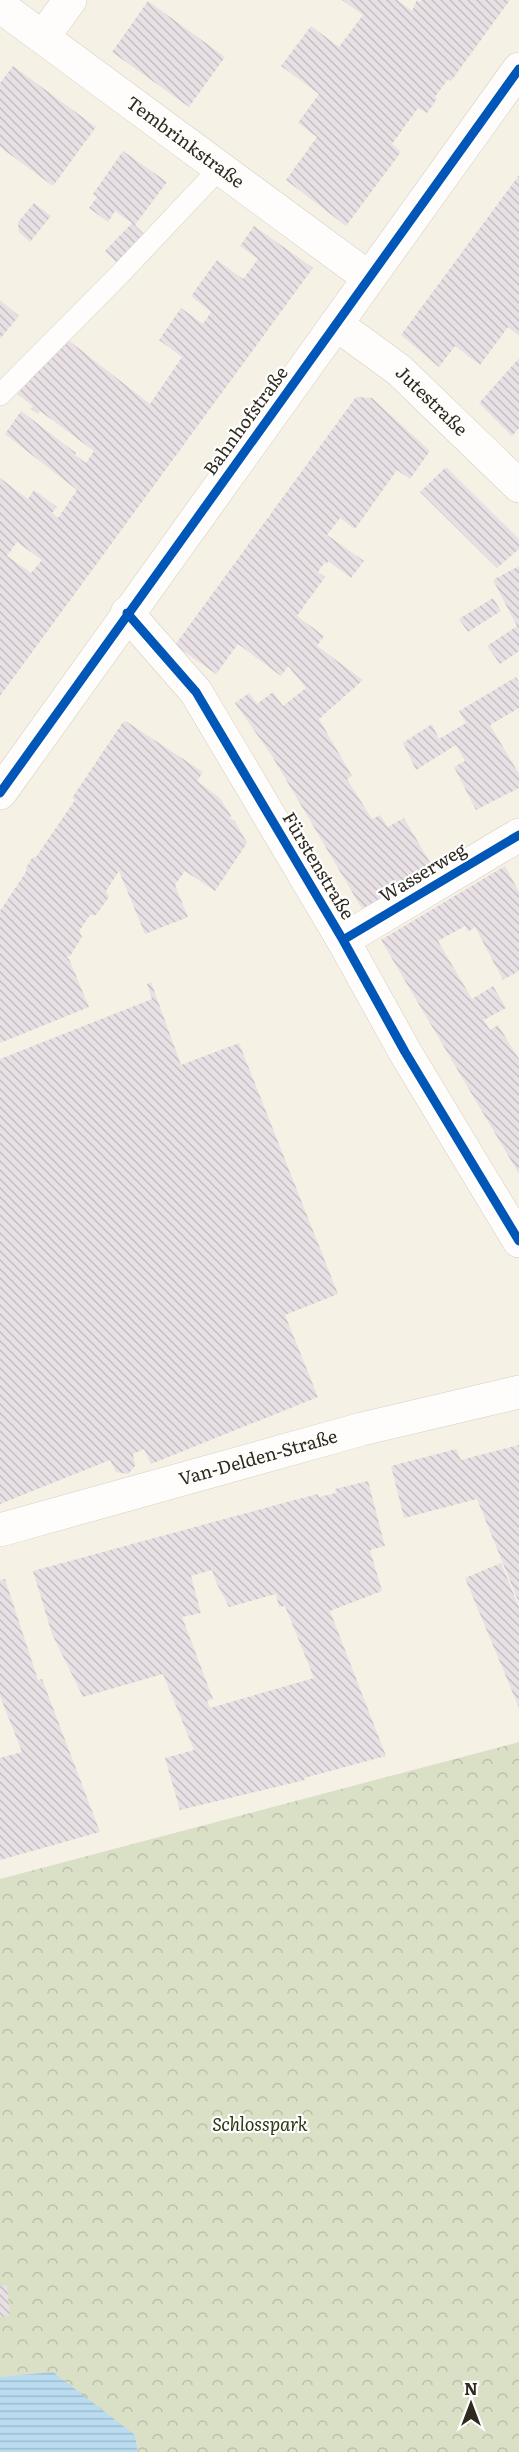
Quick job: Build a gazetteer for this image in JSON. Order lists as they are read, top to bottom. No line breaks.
{"streets":{"street":["Tembrinkstraße","Jutestraße","Bahnhofstraße","Fürstenstraße","Wasserweg","Van-Delden-Straße"]},"crossings":[["Tembrinkstraße","Bahnhofstraße"],["Jutestraße","Bahnhofstraße"],["Bahnhofstraße","Fürstenstraße"],["Fürstenstraße","Wasserweg"]],"parks":["Schlosspark"],"north":"top"}
